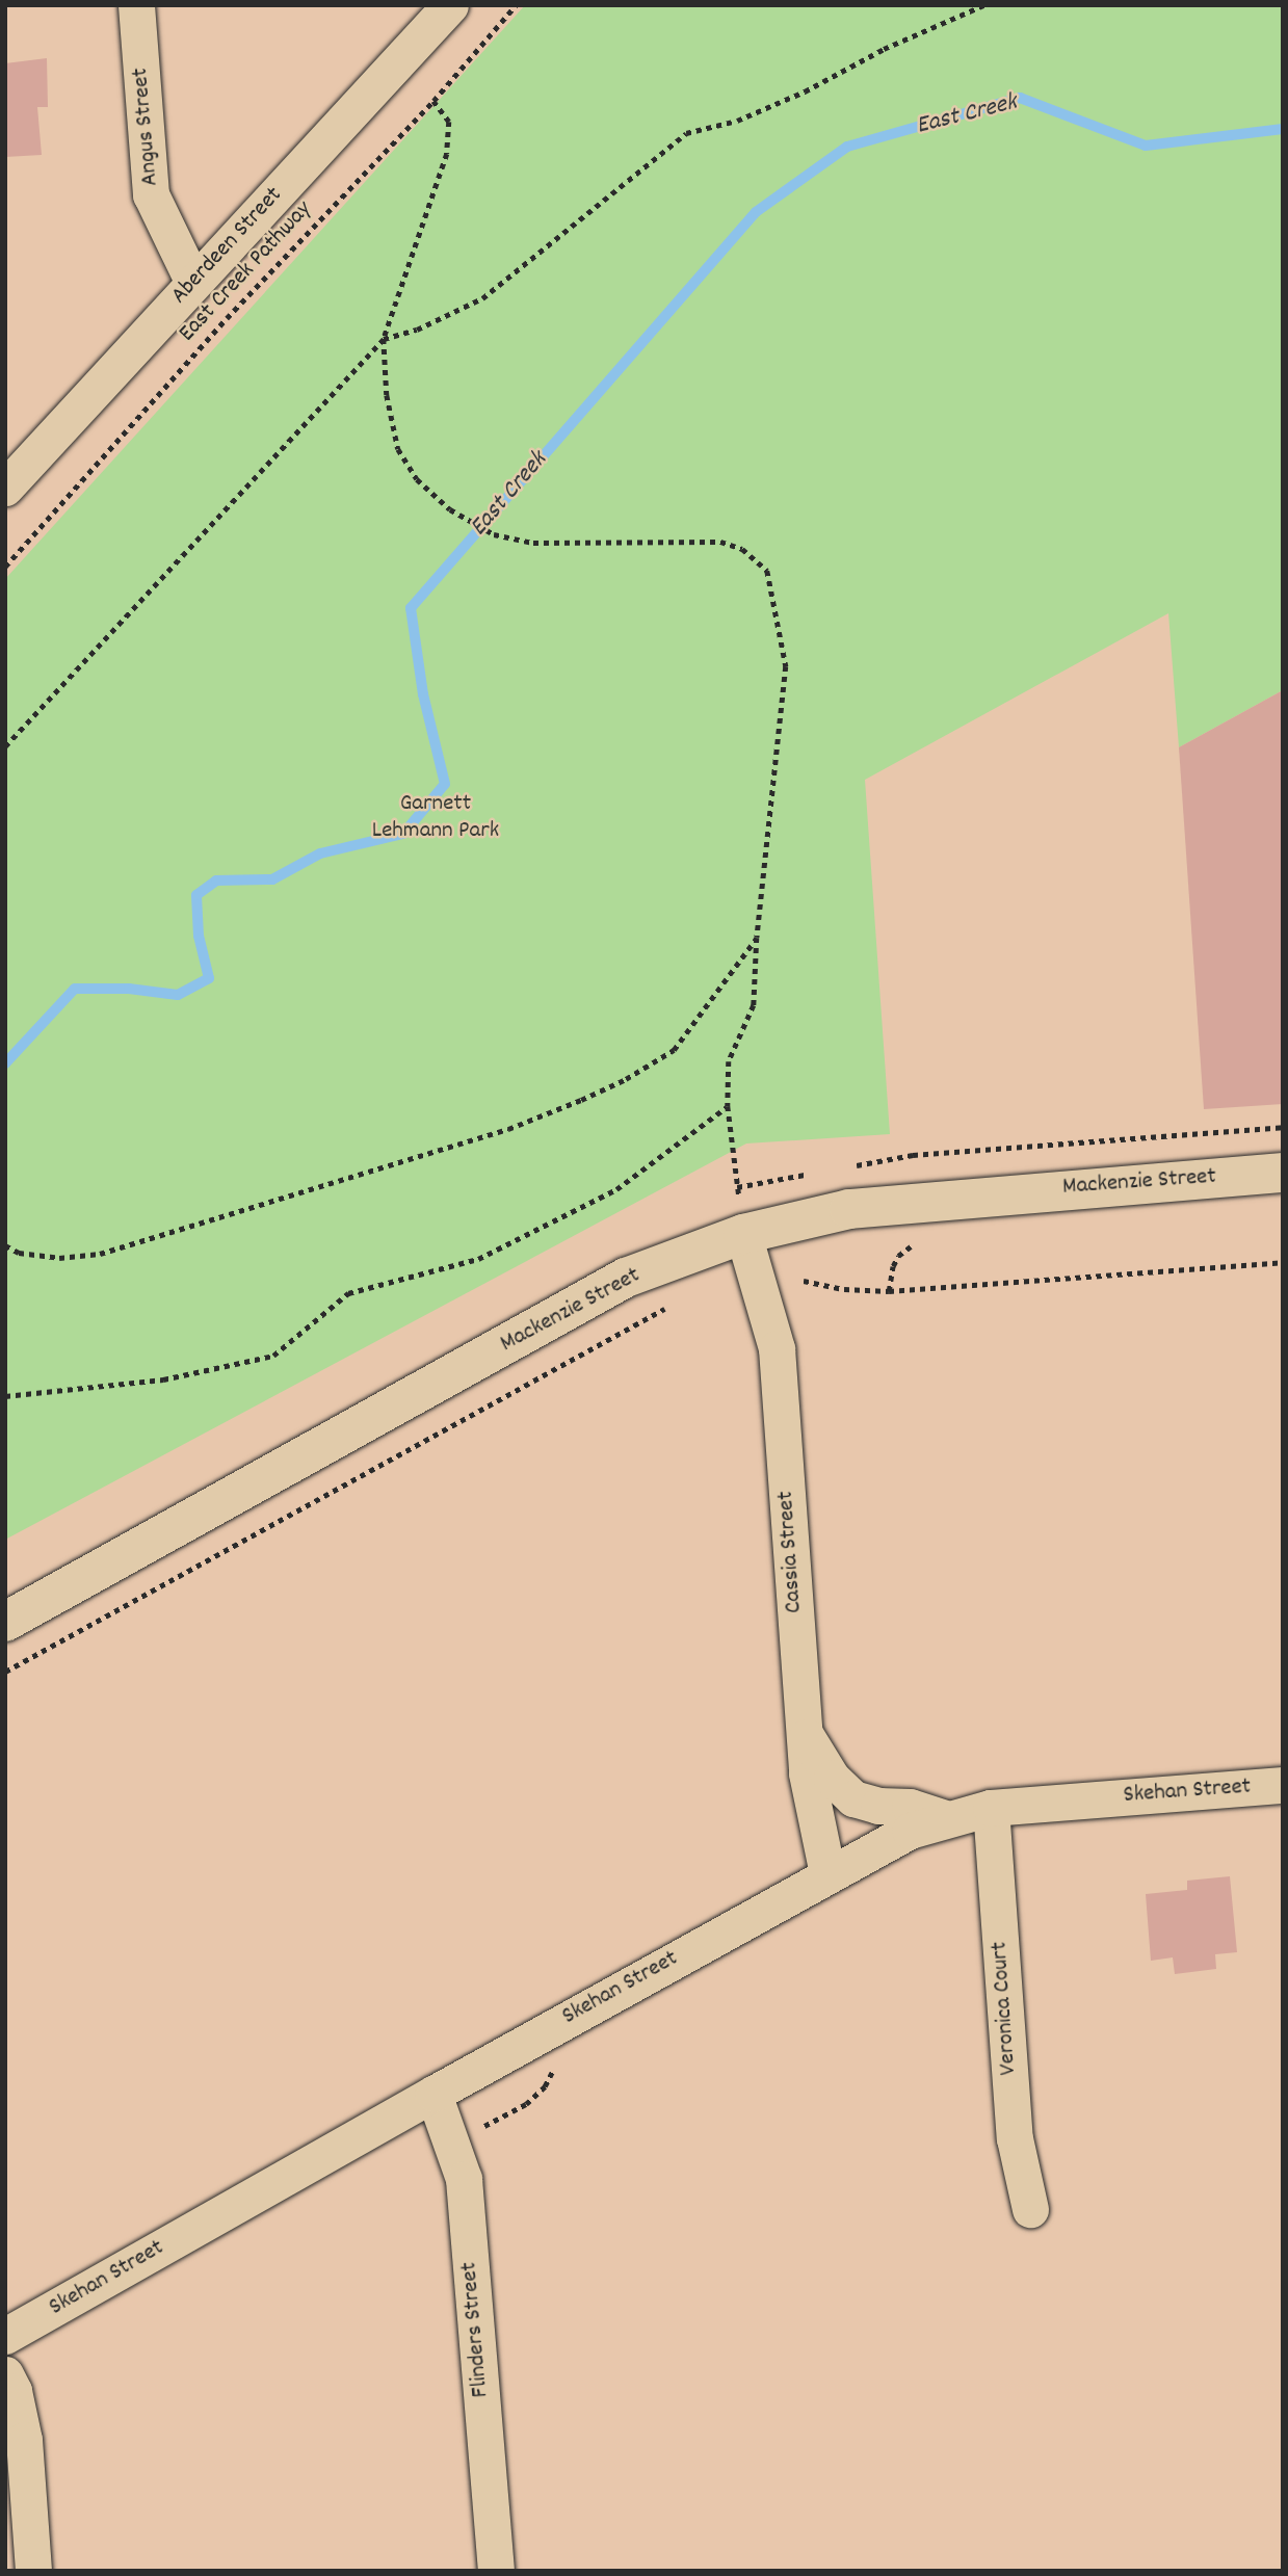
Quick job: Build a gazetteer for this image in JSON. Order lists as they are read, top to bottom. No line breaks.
{"streets":{"main road":["Mackenzie Street"],"street":["Angus Street","Aberdeen Street","Cassia Street","Skehan Street","Veronica Court","Flinders Street"],"path":["East Creek Pathway"]},"crossings":[["Angus Street","Aberdeen Street"],["Mackenzie Street","Cassia Street"],["Cassia Street","Skehan Street"],["Skehan Street","Veronica Court"],["Skehan Street","Flinders Street"]],"water":["East Creek"],"parks":["Garnett Lehmann Park"]}
